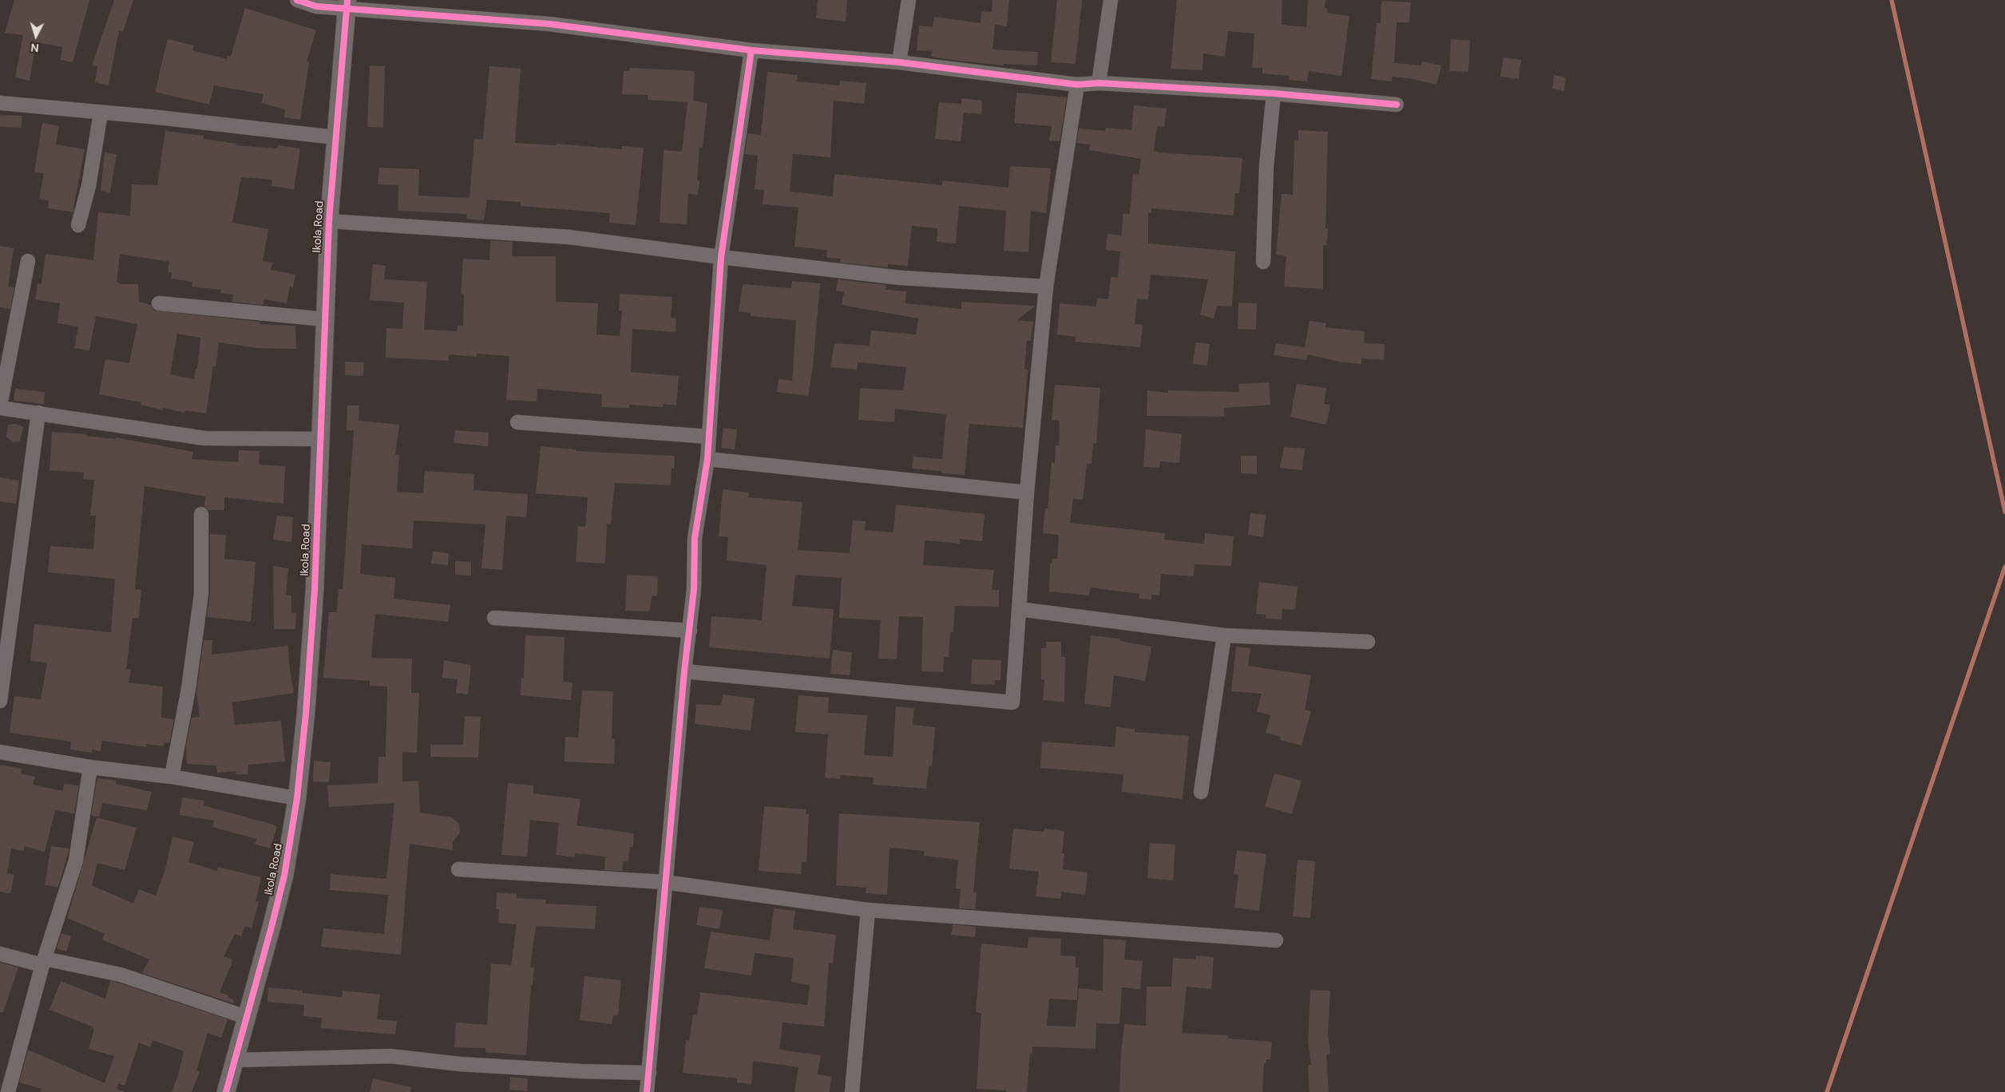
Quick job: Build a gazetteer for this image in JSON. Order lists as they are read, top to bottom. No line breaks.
{"streets":{"street":["Ikola Road"]},"north":"bottom"}
